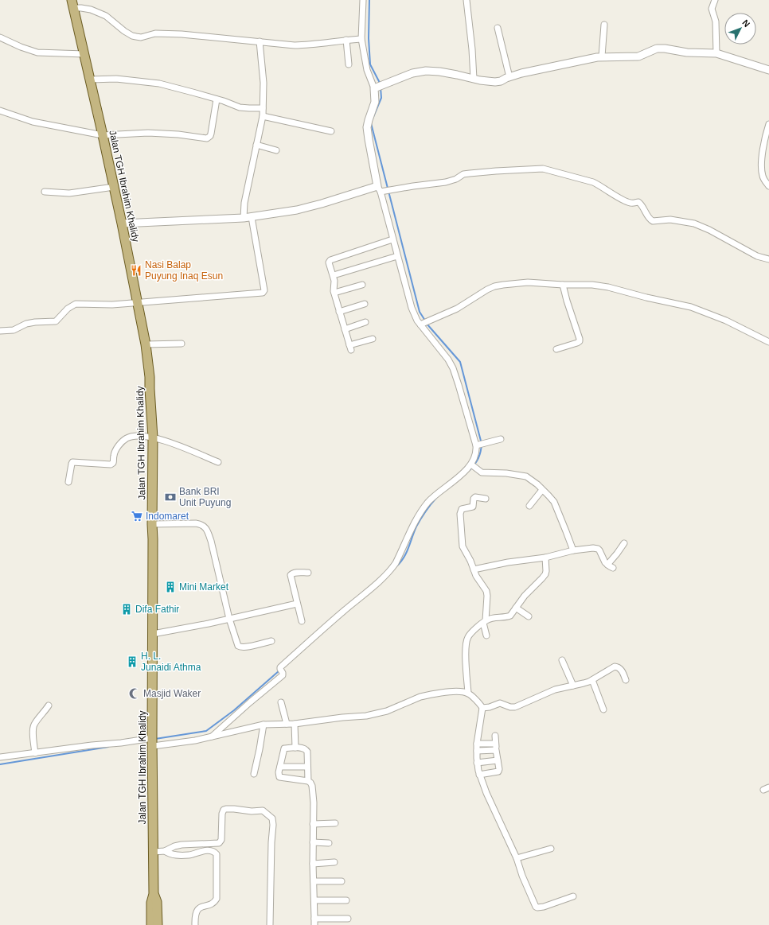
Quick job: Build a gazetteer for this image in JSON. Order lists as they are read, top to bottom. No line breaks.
{"streets":{"main road":["Jalan TGH Ibrahim Khalidy"]},"places":{"restaurant":["Nasi Balap Puyung Inaq Esun"],"bank":["Bank BRI Unit Puyung"],"supermarket":["Indomaret"],"building":["Mini Market","Difa Fathir","H. L. Junaidi Athma"],"mosque":["Masjid Waker"]},"north":"top right"}
